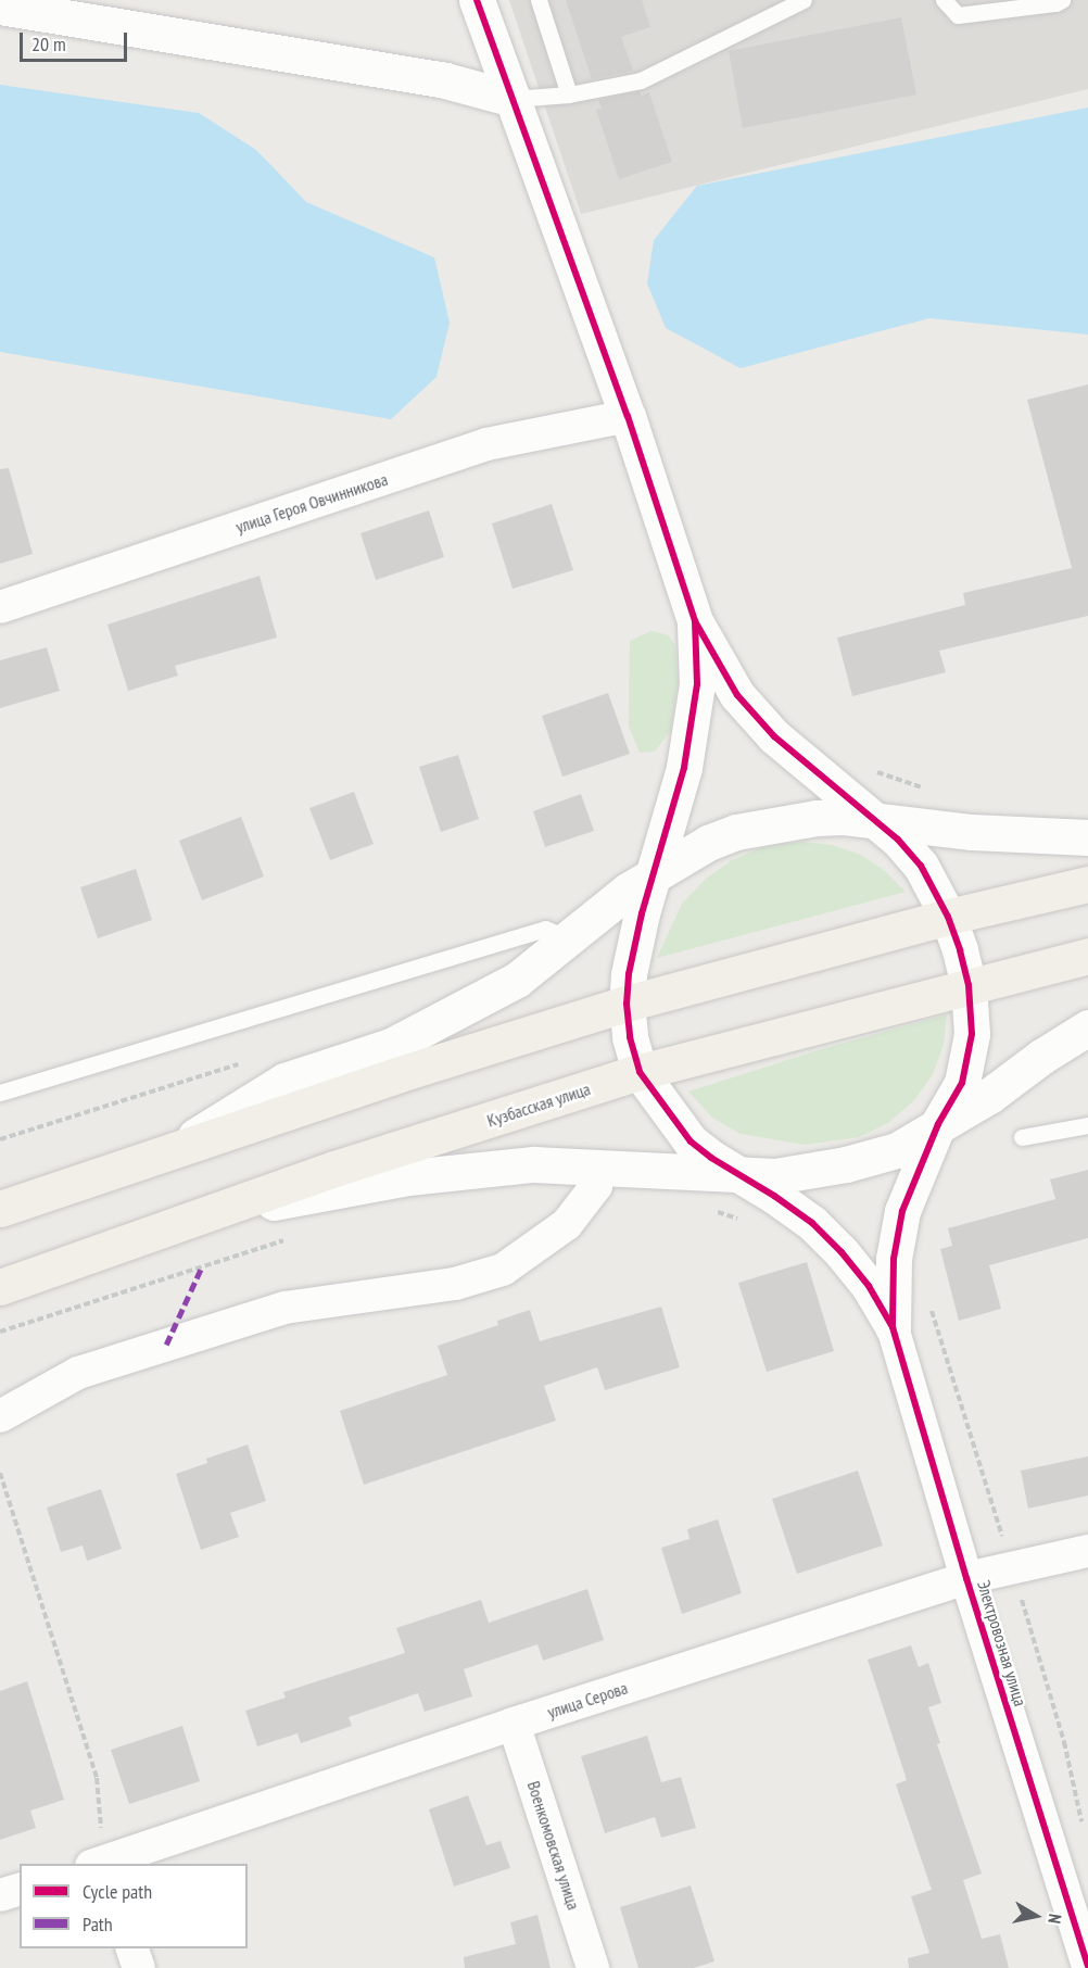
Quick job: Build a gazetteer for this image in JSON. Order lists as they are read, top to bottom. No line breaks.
{"streets":{"main road":["Кузбасская улица"],"street":["улица Героя Овчинникова","Электровозная улица","улица Серова","Военкомовская улица"]},"crossings":[["Электровозная улица","улица Серова"],["улица Серова","Военкомовская улица"]],"legend":["Cycle path","Path"],"scale_bar":"20 m","north":"right"}
